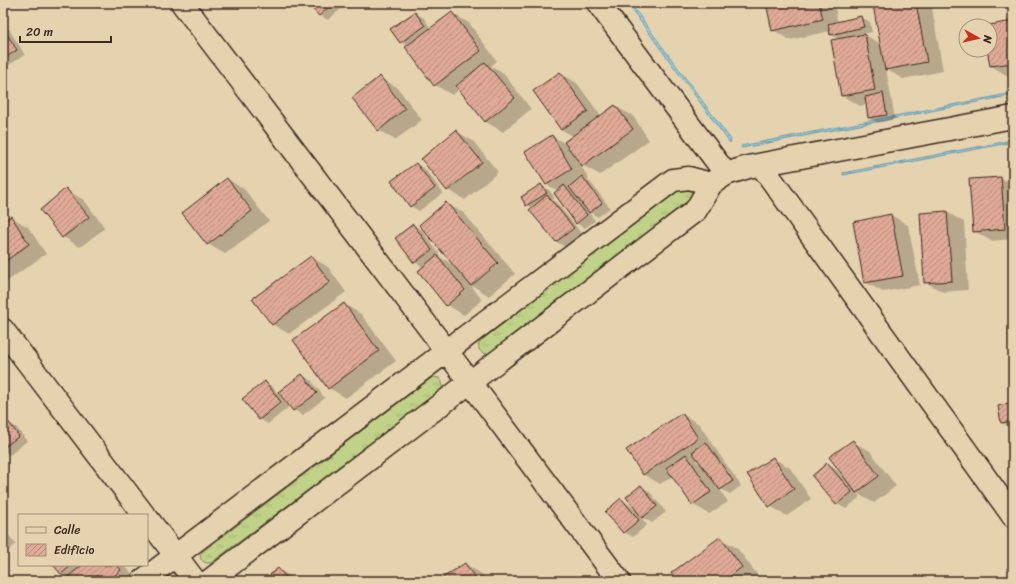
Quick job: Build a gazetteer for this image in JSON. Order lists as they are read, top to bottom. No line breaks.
{"legend":["Calle","Edificio"],"scale_bar":"20 m","north":"right"}
